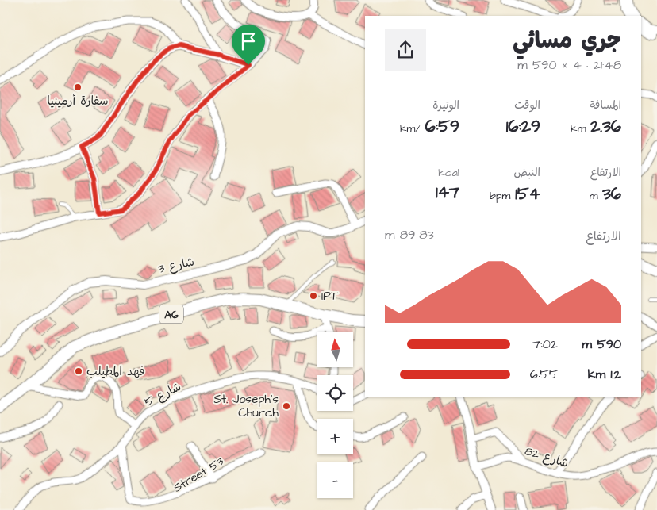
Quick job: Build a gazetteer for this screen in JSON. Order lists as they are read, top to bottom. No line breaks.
{"streets":{"highway":["A6"],"street":["شارع 3","شارع 5","شارع 82","Street 53"]},"places":["سفارة أرمينيا","IPT","فهد المطيلب","St. Joseph's Church"],"north":"top","page":{"heading":["جري مسائي","21:48 · 4 × 590 m"],"stats":[["المسافة","2.36 km"],["الوقت","16:29"],["الوتيرة","6:59 /km"],["الارتفاع","36 m"],["النبض","154 bpm"],["kcal","147"]],"chart":["الارتفاع","83–89 m"],"list":[{"name":"590 m","note":"7:02"},{"name":"1.2 km","note":"6:55"}],"map_buttons":["+","−"]}}
